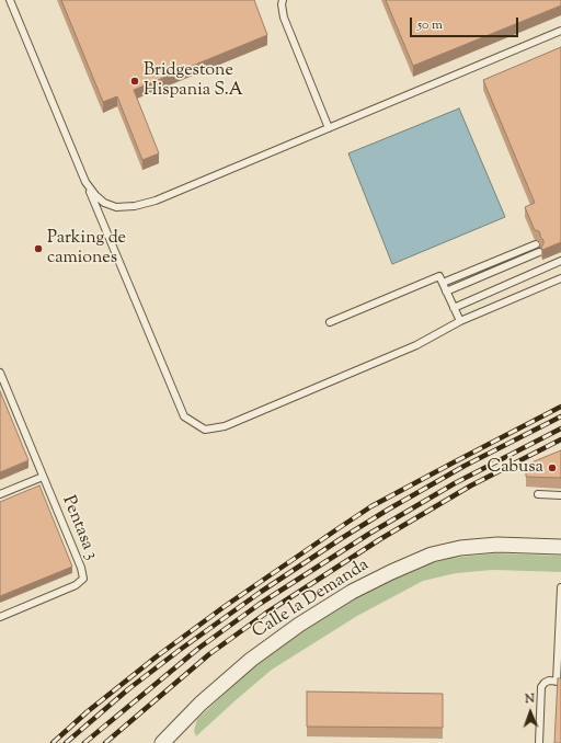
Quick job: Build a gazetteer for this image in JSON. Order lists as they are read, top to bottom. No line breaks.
{"streets":{"street":["Calle la Demanda"],"lane":["Pentasa 3"]},"places":["Bridgestone Hispania S.A","Parking de camiones","Cabusa"],"scale_bar":"50 m","north":"top"}
